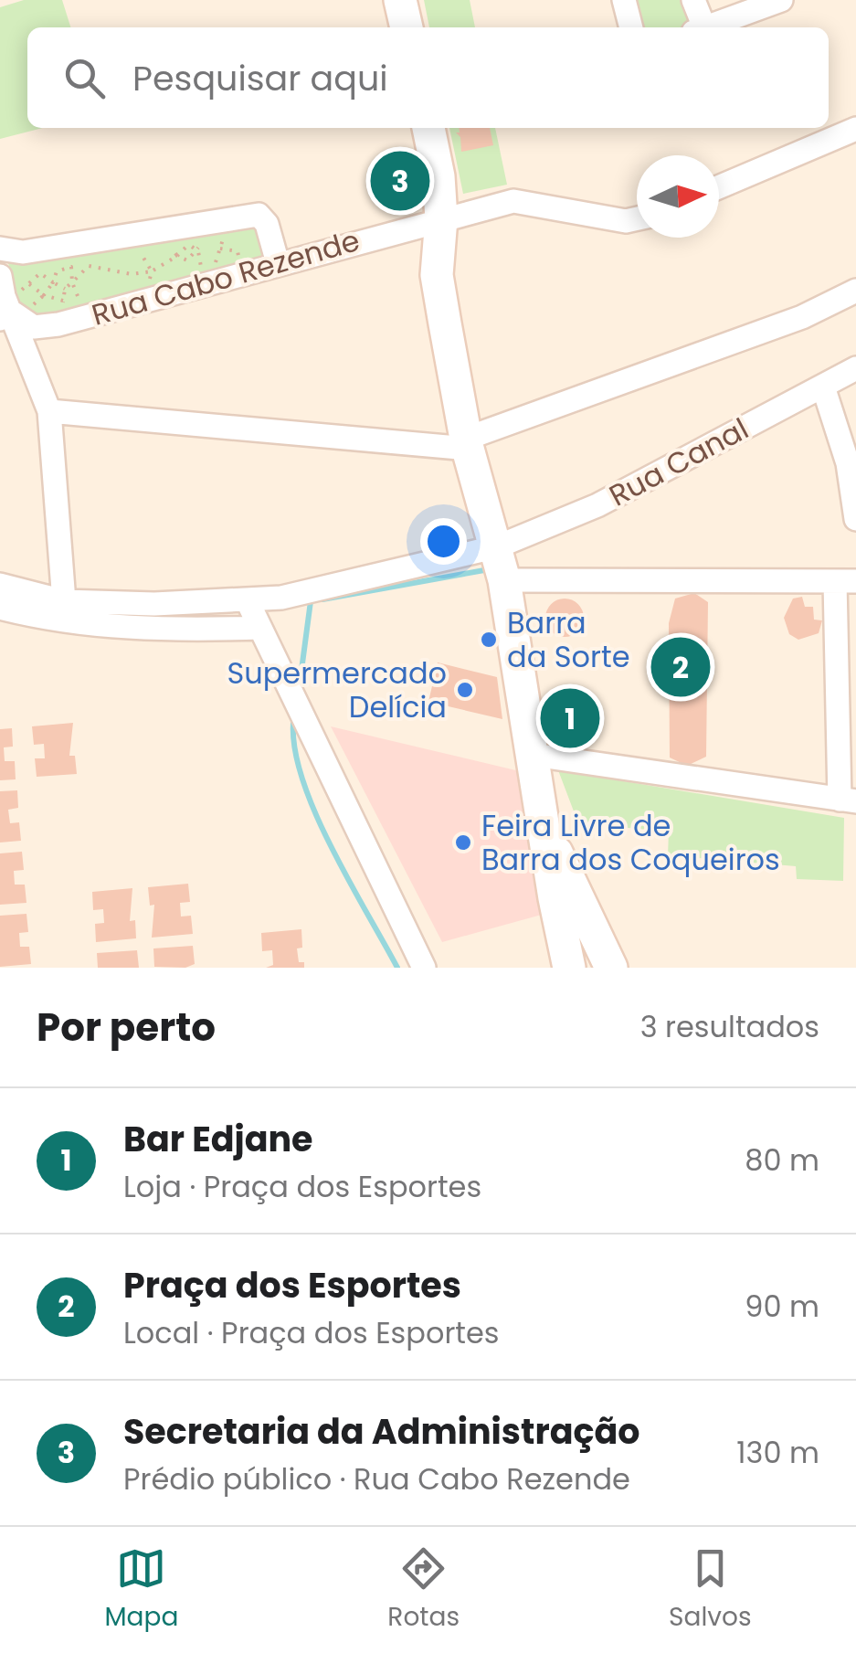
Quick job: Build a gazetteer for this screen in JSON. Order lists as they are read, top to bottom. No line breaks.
{"streets":{"street":["Rua Cabo Rezende","Rua Canal"]},"places":["Barra da Sorte","Supermercado Delícia","Feira Livre de Barra dos Coqueiros"],"north":"right","page":{"search":"Pesquisar aqui","pins":["3","2","1"],"heading":["Por perto","3 resultados"],"list":[{"mark":"1","name":"Bar Edjane","note":"Loja · Praça dos Esportes","value":"80 m"},{"mark":"2","name":"Praça dos Esportes","note":"Local · Praça dos Esportes","value":"90 m"},{"mark":"3","name":"Secretaria da Administração","note":"Prédio público · Rua Cabo Rezende","value":"130 m"}],"nav":["Mapa","Rotas","Salvos"]}}
